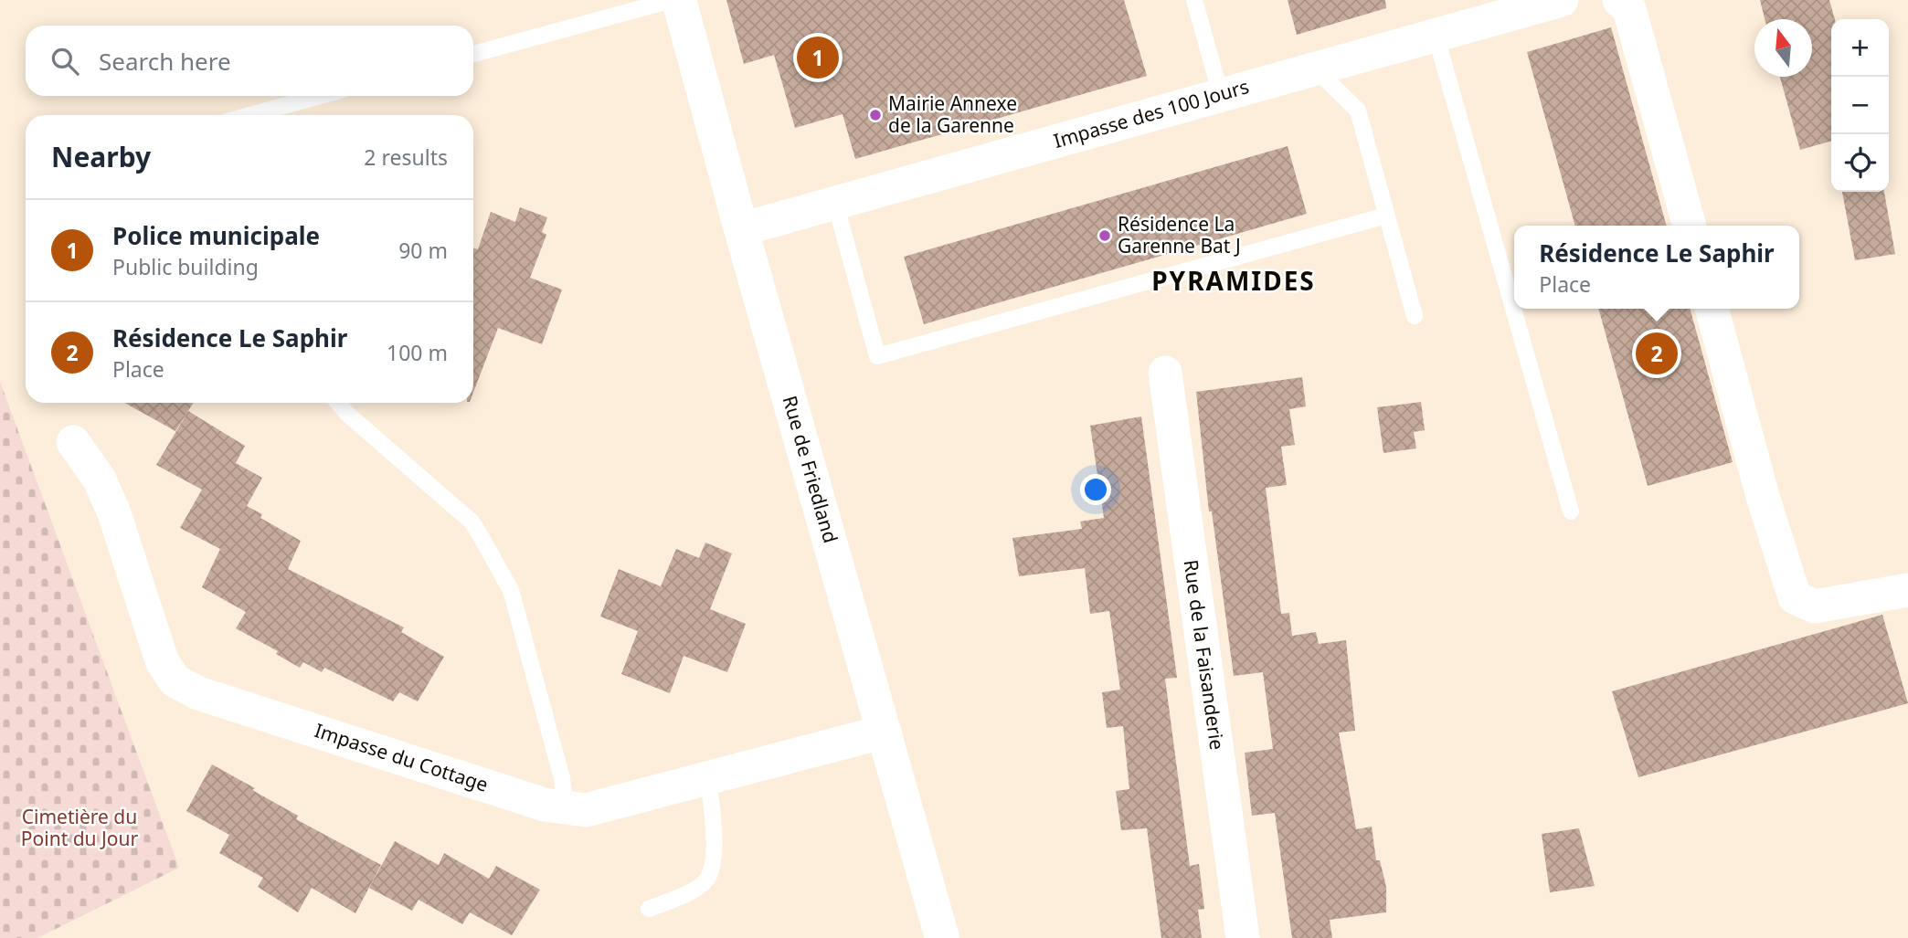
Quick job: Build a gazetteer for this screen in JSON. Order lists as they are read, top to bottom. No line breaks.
{"streets":{"street":["Impasse des 100 Jours","Rue de Friedland","Rue de la Faisanderie","Impasse du Cottage"]},"crossings":[["Impasse des 100 Jours","Rue de Friedland"],["Rue de Friedland","Impasse du Cottage"]],"districts":["PYRAMIDES"],"parks":["Cimetière du Point du Jour"],"places":["Mairie Annexe de la Garenne","Résidence La Garenne Bat J"],"north":"top","page":{"map_buttons":["+","−"],"search":"Search here","pins":["1","2"],"heading":["Nearby","2 results"],"list":[{"mark":"1","name":"Police municipale","note":"Public building","value":"90 m"},{"mark":"2","name":"Résidence Le Saphir","note":"Place","value":"100 m"}],"popup":["Résidence Le Saphir","Place"]}}
